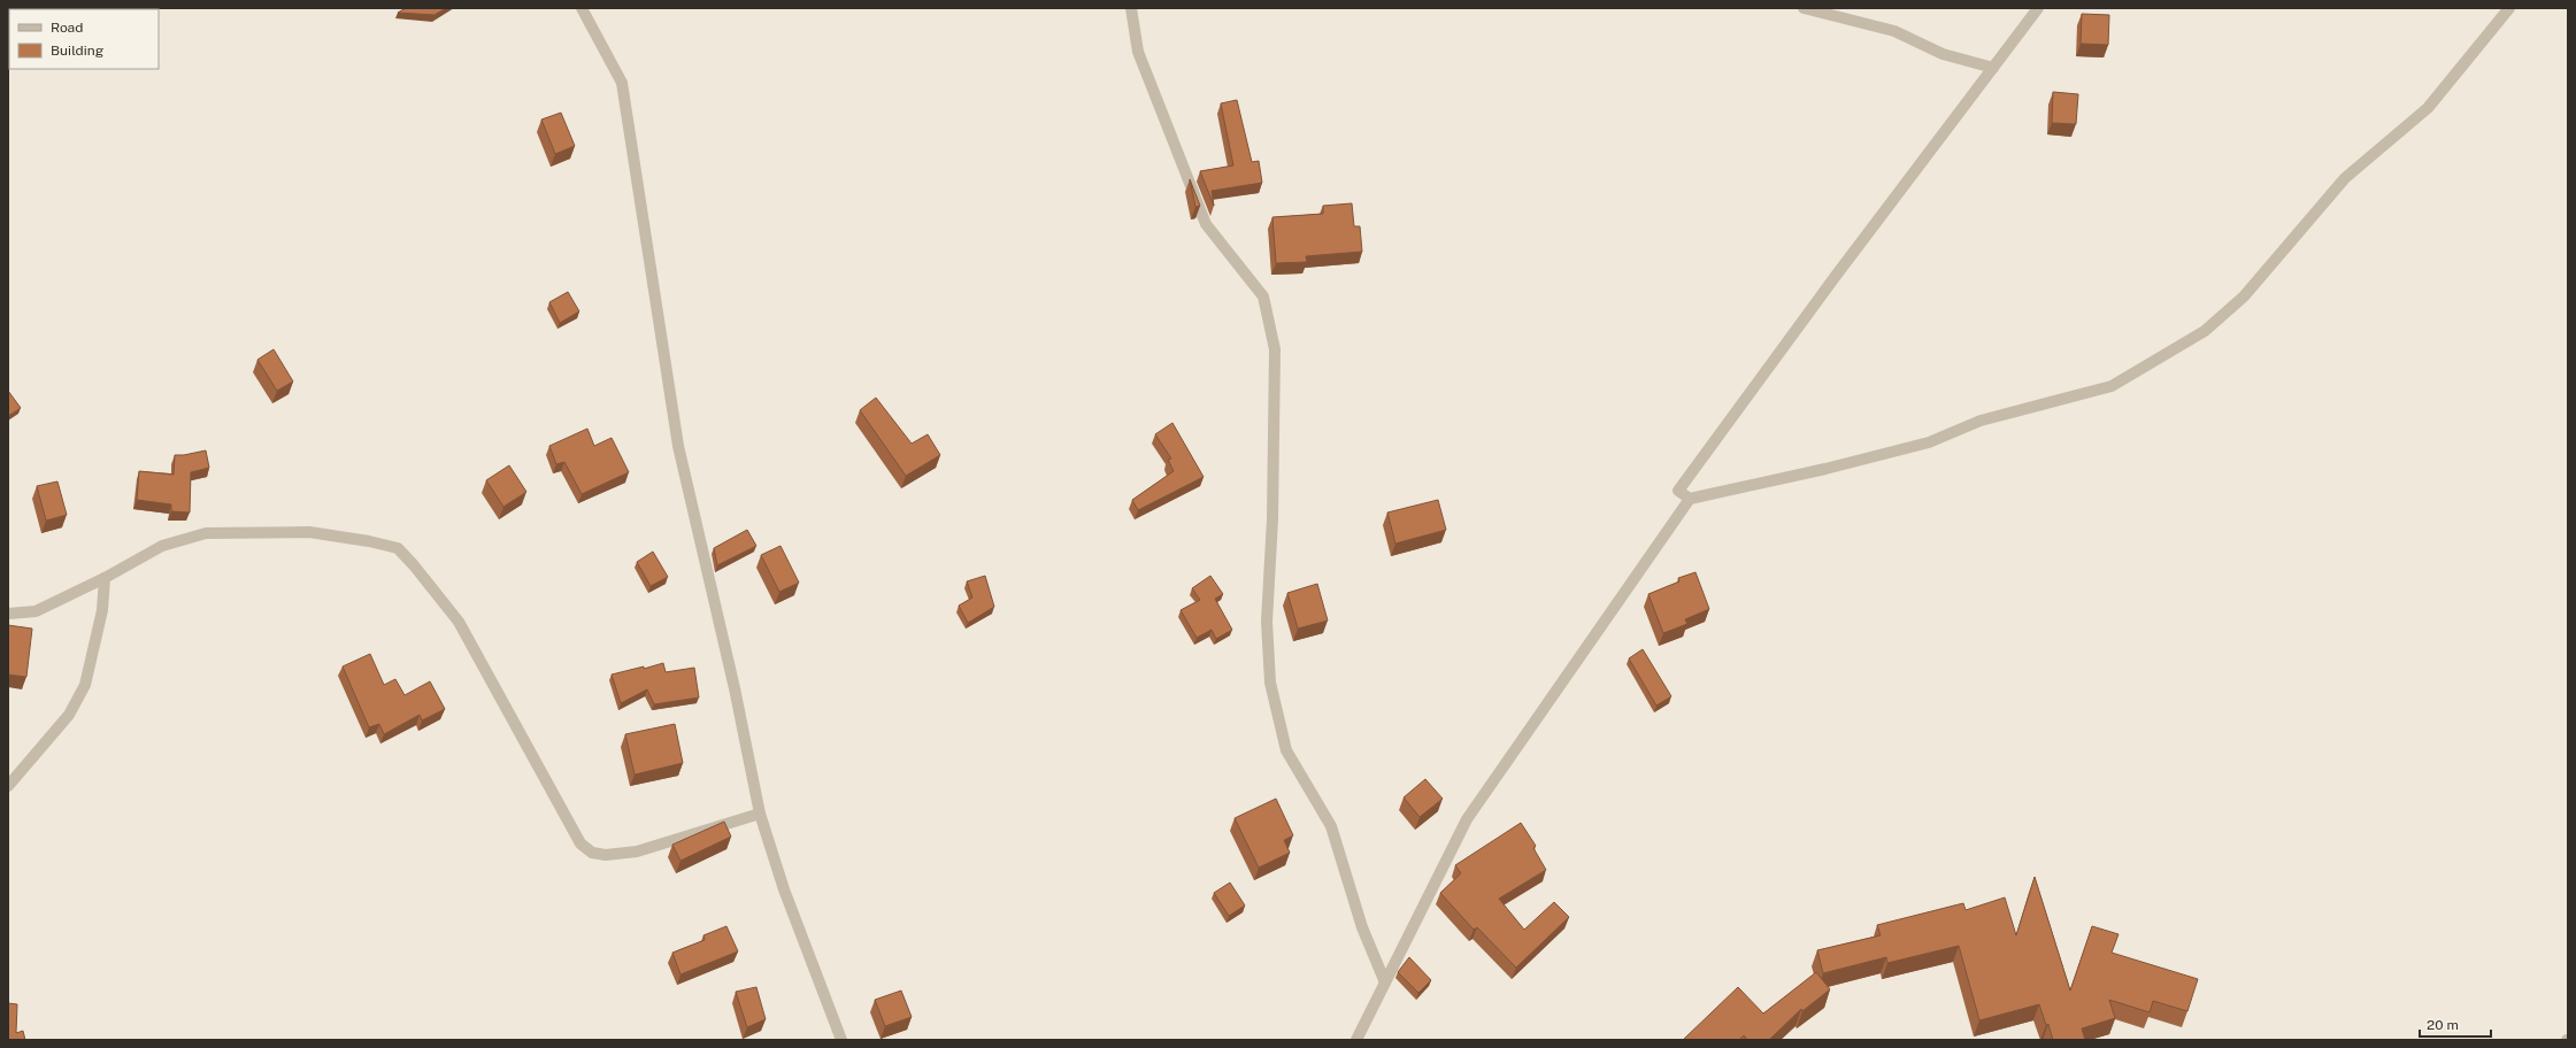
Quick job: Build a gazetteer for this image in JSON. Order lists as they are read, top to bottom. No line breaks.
{"legend":["Road","Building"],"scale_bar":"20 m"}
